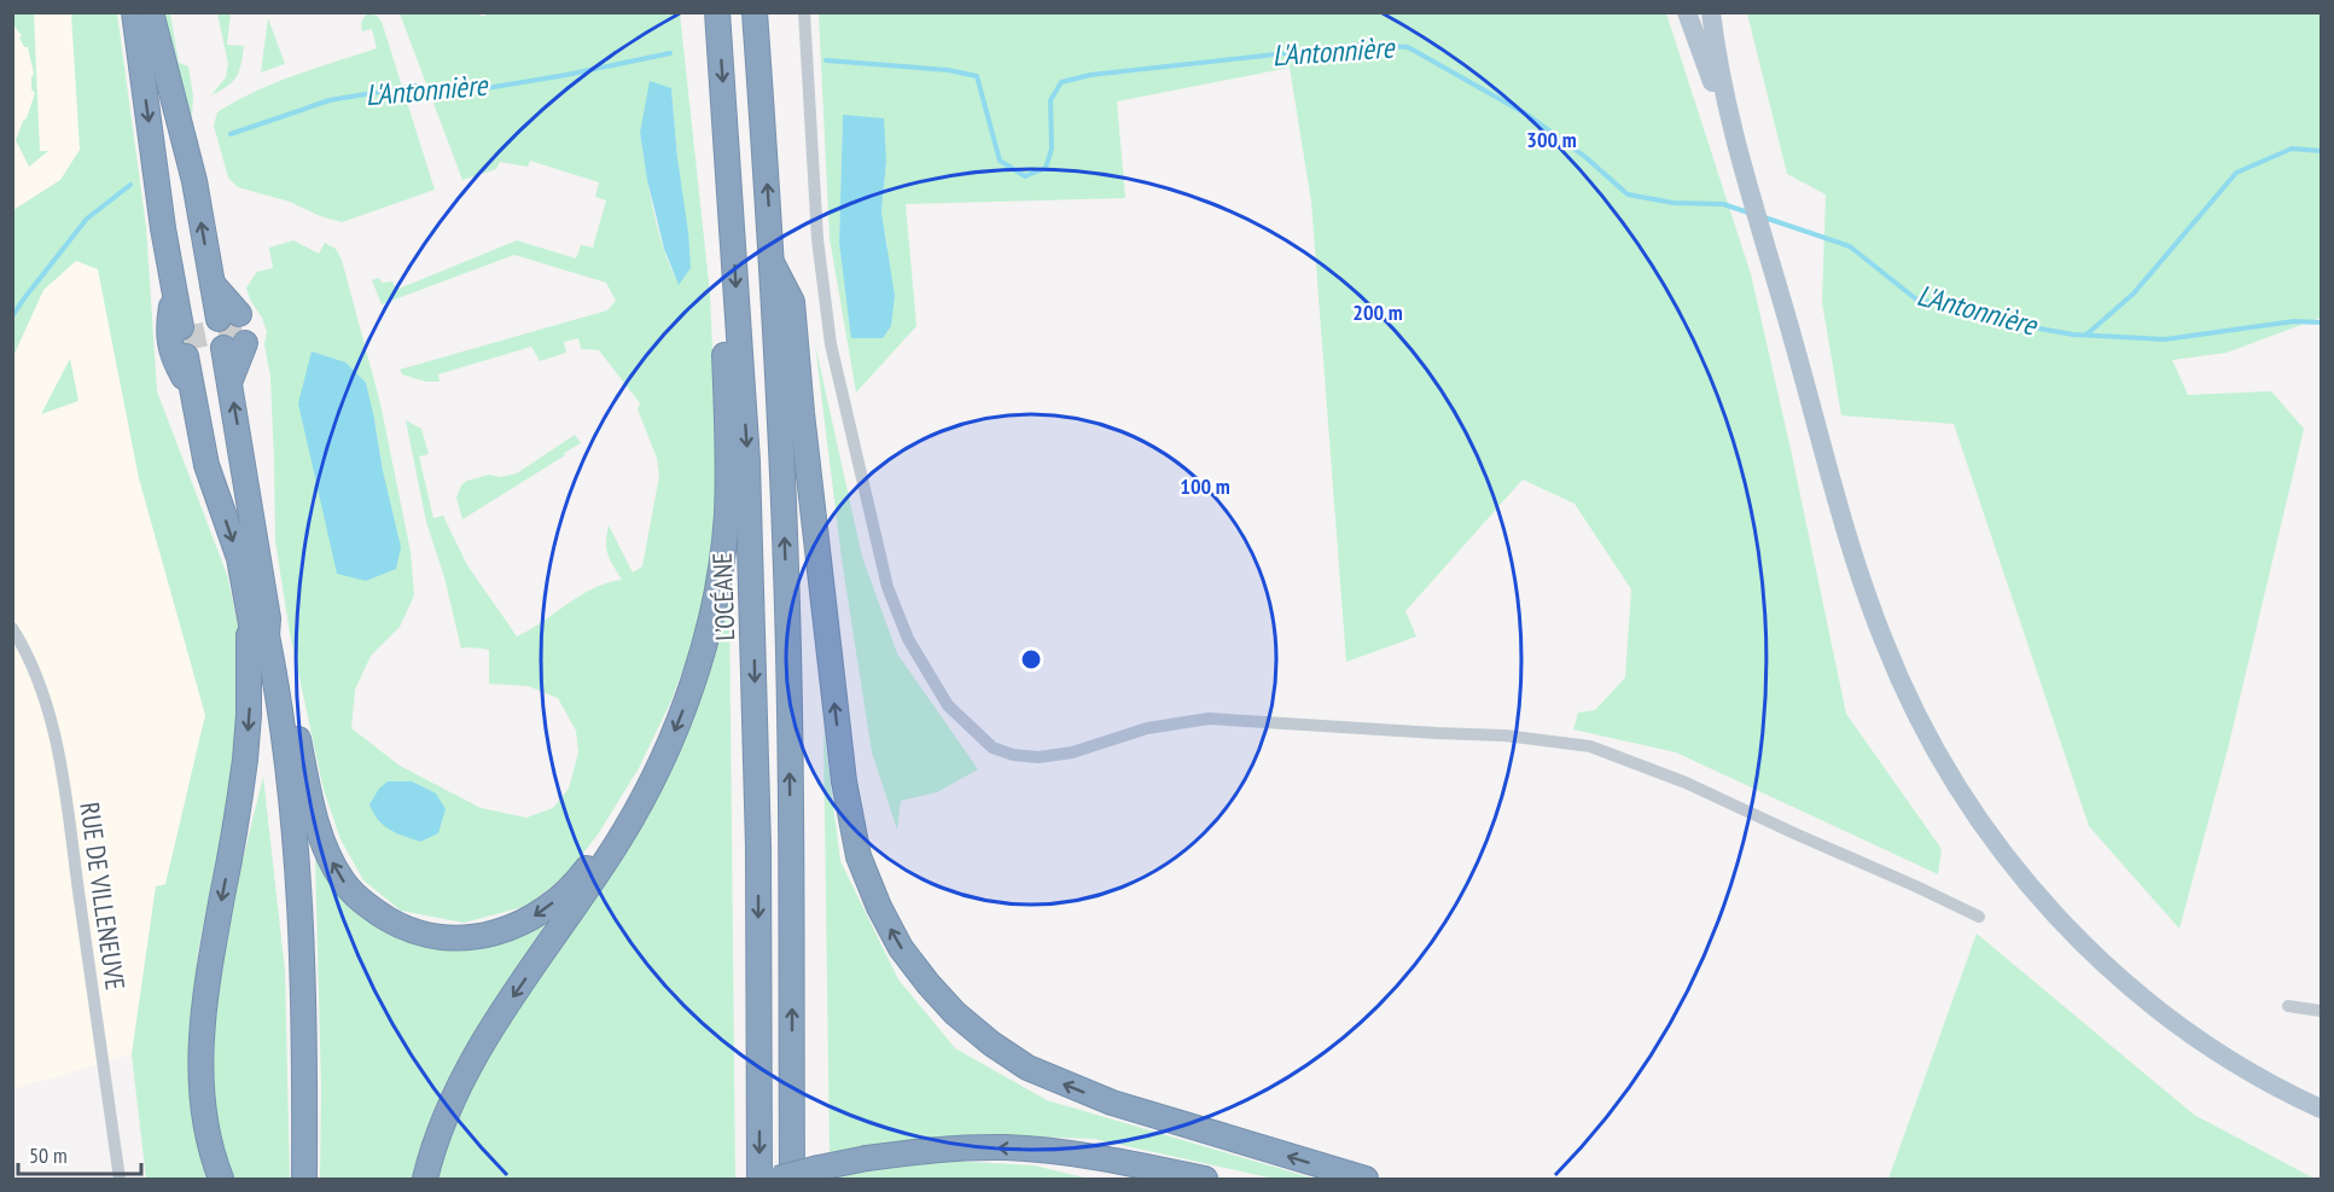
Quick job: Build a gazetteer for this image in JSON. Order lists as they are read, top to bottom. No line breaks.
{"streets":{"highway":["L’OCÉANE"],"street":["RUE DE VILLENEUVE"]},"water":["L'Antonnière"],"scale_bar":"50 m","rings":["300 m","200 m","100 m"]}
